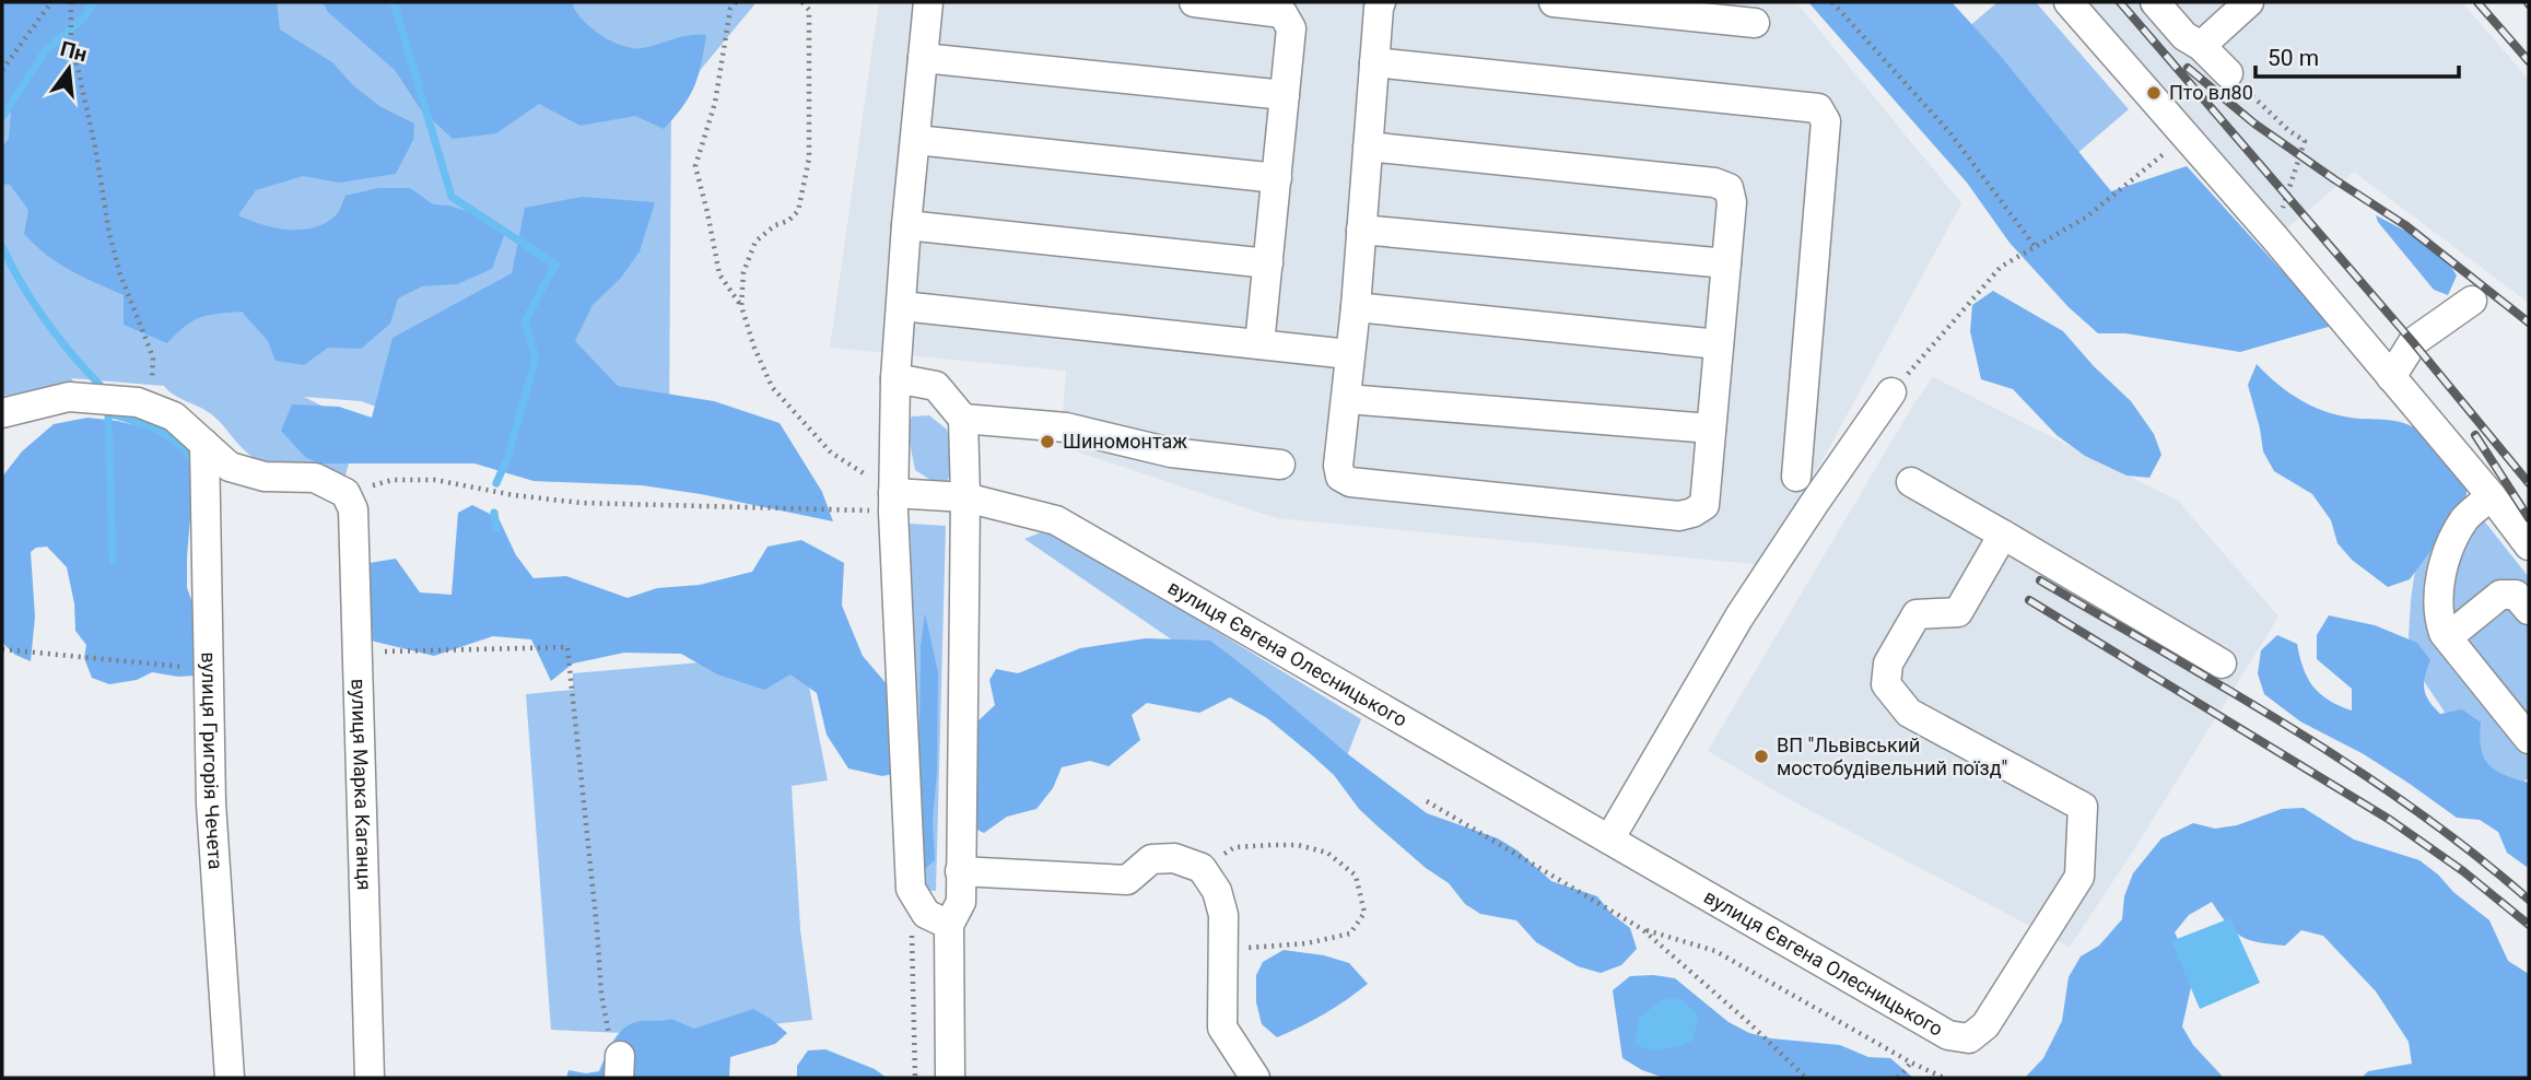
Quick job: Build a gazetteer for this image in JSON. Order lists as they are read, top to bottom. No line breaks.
{"streets":{"street":["вулиця Євгена Олесницького","вулиця Григорія Чечета","вулиця Марка Каганця"]},"places":["Пто вл80","Шиномонтаж","ВП \"Львівський мостобудівельний поїзд\""],"scale_bar":"50 m","north":"top"}
